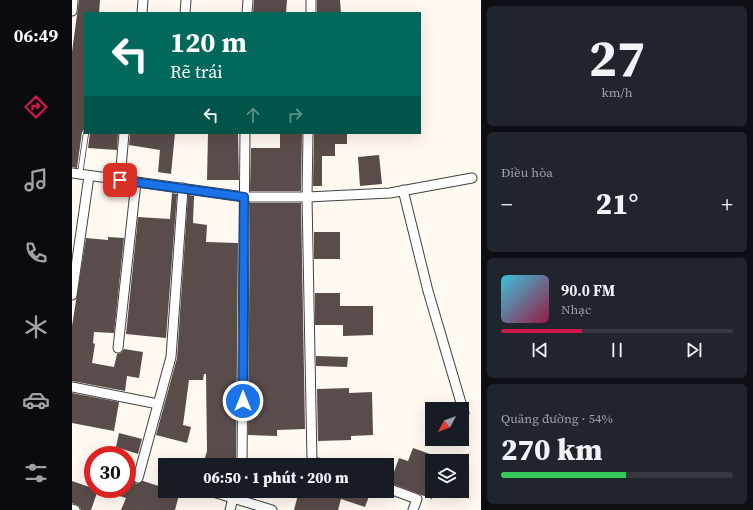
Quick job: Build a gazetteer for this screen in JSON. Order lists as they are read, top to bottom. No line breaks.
{"north":"bottom left","page":{"tabs":"06:49","tile":[["27","km/h"],"Điều hòa",["Quãng đường · 54%","270 km"]],"turn":["120 m","Rẽ trái"],"heat":["−","21°","+"],"song":["90.0 FM","Nhạc"],"limit":"30","trip":"06:50 · 1 phút · 200 m"}}
